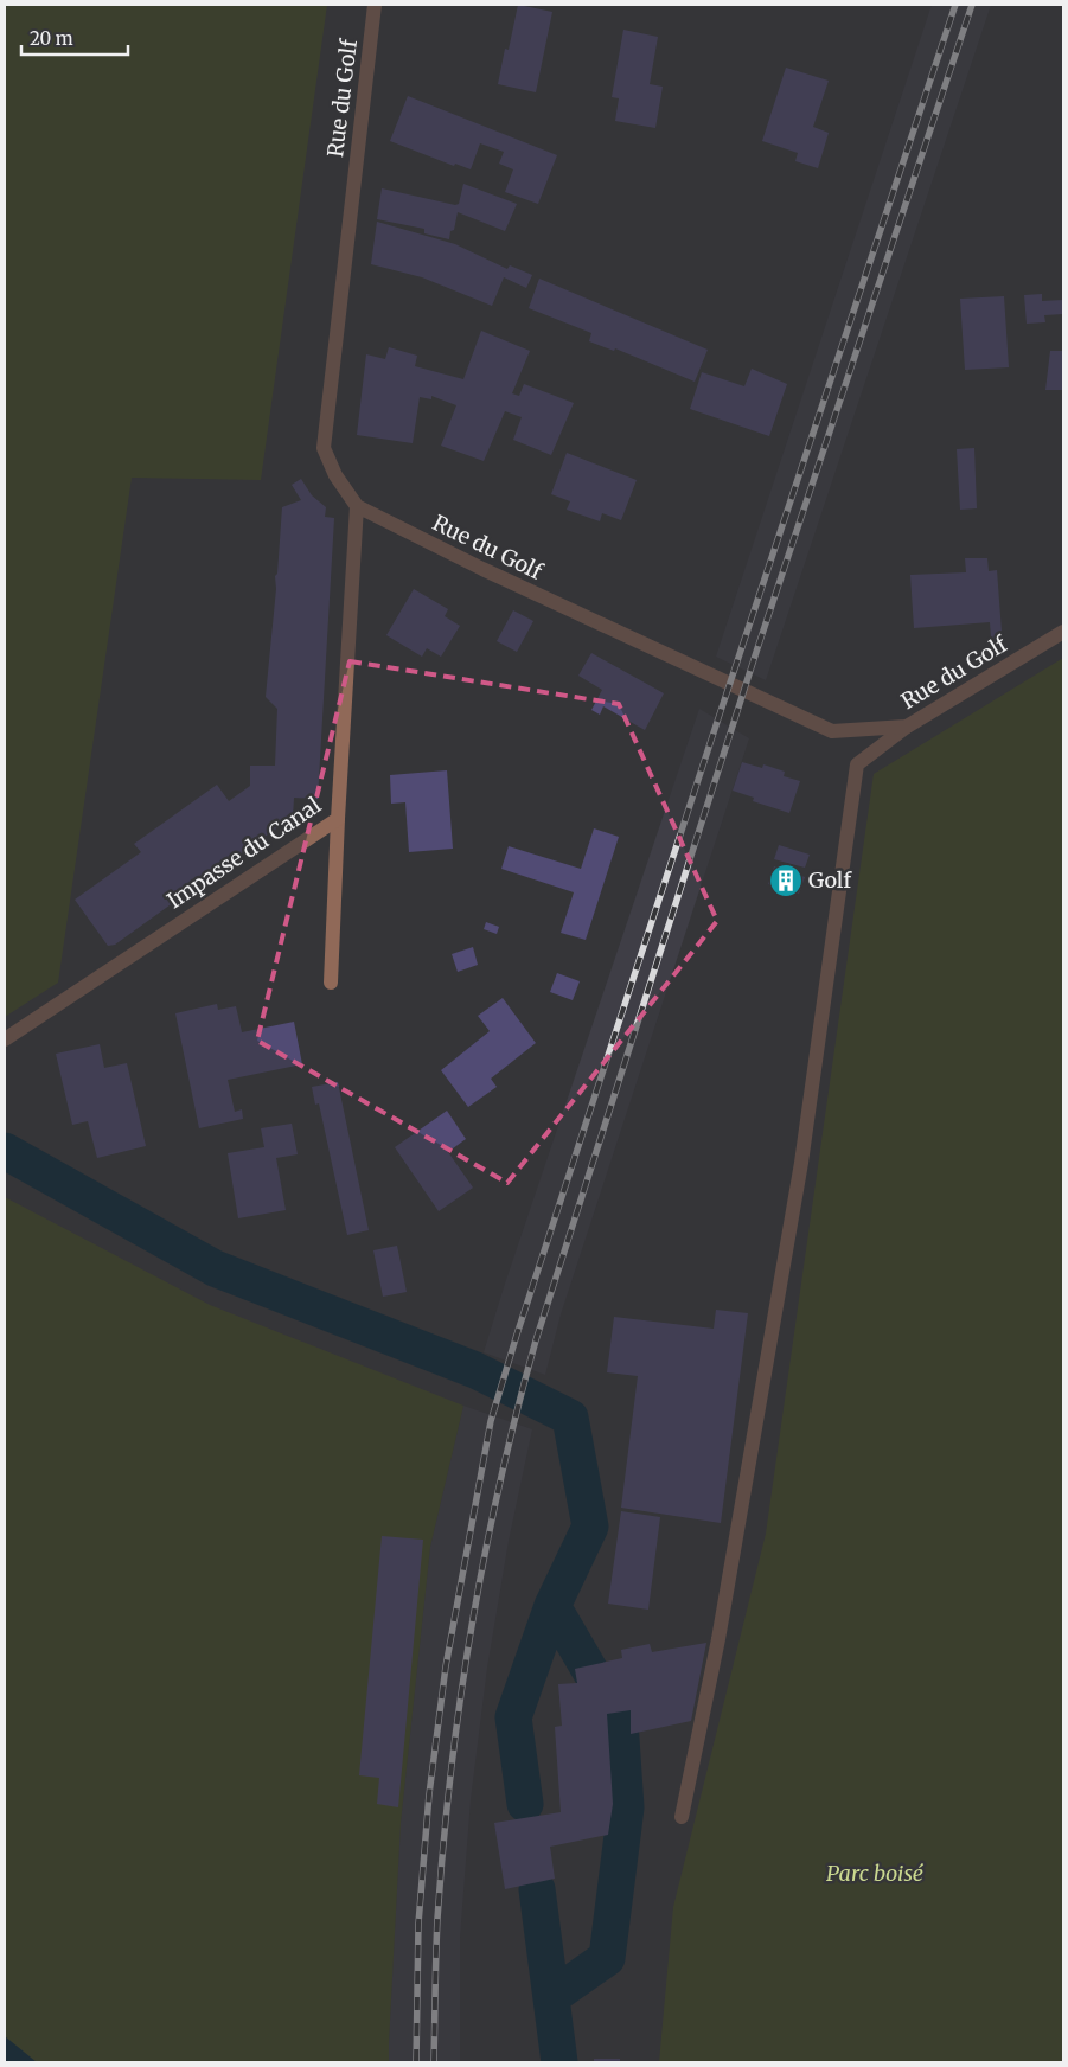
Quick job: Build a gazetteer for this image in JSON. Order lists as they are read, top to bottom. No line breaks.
{"streets":{"street":["Rue du Golf","Impasse du Canal"]},"crossings":[["Rue du Golf","Impasse du Canal"]],"parks":["Parc boisé"],"places":{"building":["Golf"]},"scale_bar":"20 m"}
